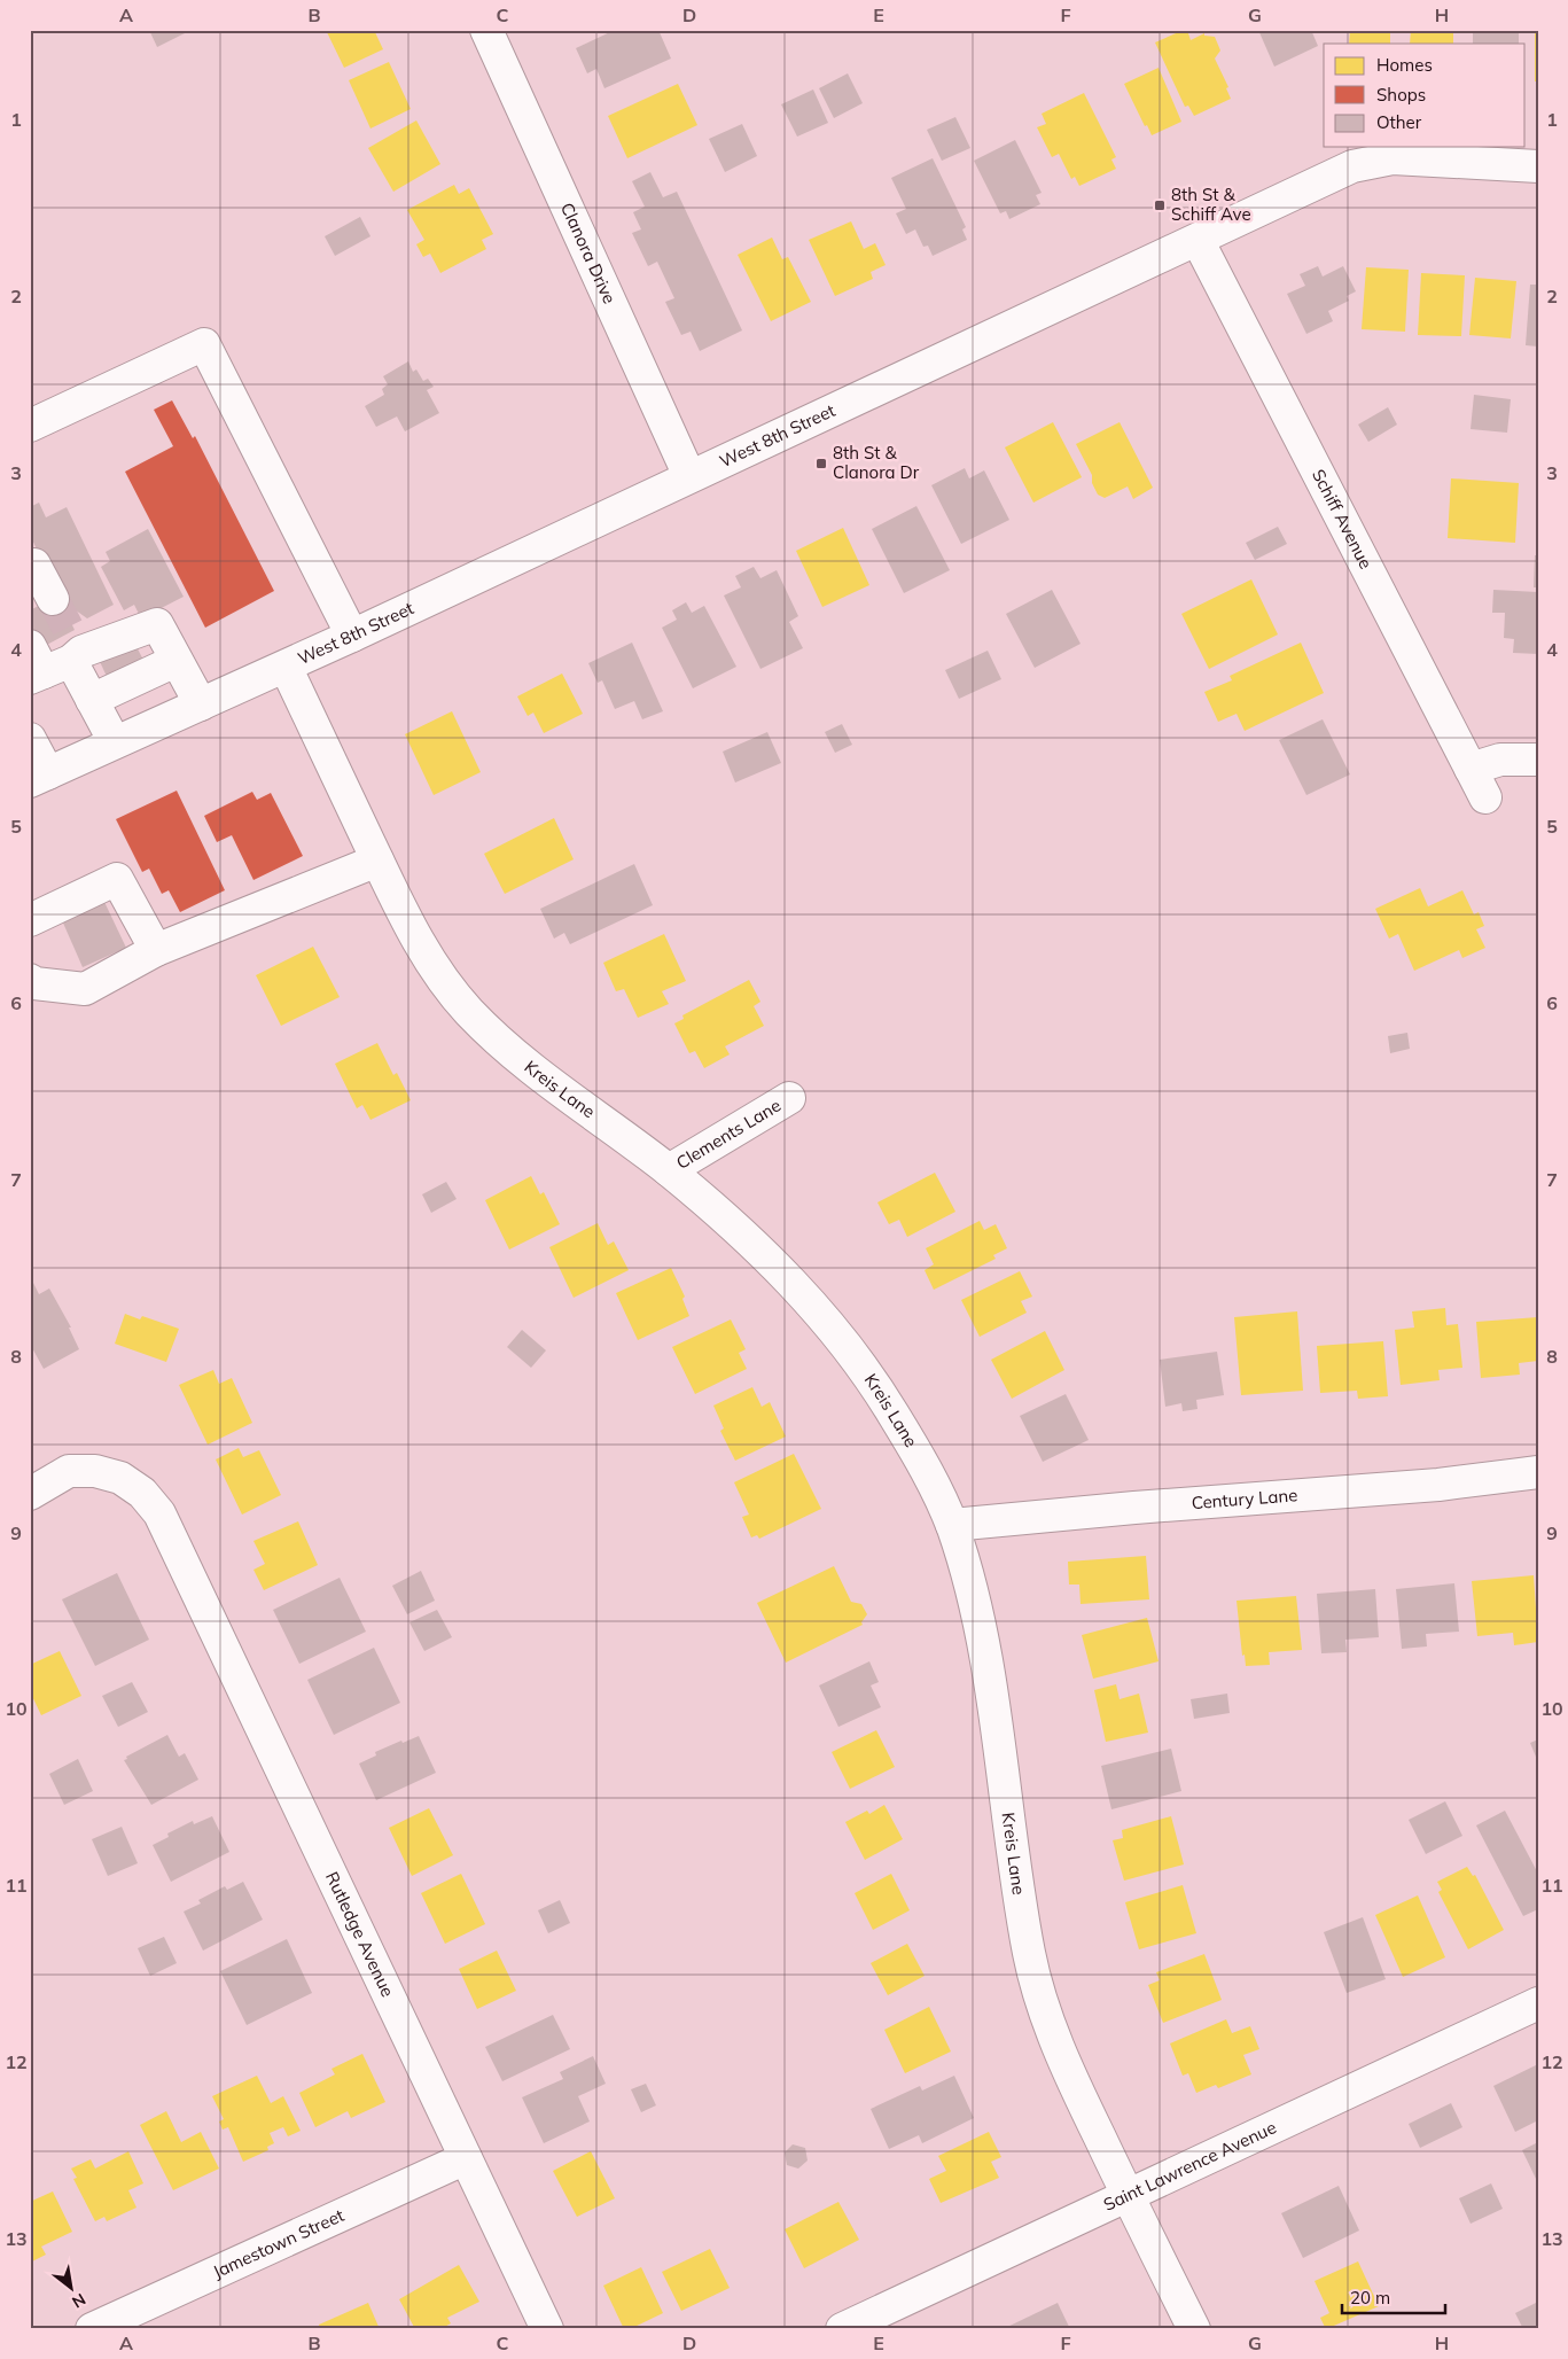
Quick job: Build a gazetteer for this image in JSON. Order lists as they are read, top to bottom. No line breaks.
{"streets":{"street":["Clanora Drive","West 8th Street","Schiff Avenue","Kreis Lane","Clements Lane","Century Lane","Rutledge Avenue","Saint Lawrence Avenue","Jamestown Street"]},"crossings":[["Clanora Drive","West 8th Street"],["West 8th Street","Schiff Avenue"],["West 8th Street","Kreis Lane"],["Kreis Lane","Clements Lane"],["Kreis Lane","Century Lane"],["Kreis Lane","Saint Lawrence Avenue"],["Rutledge Avenue","Jamestown Street"]],"places":{"transit":["8th St & Schiff Ave","8th St & Clanora Dr"]},"legend":["Homes","Shops","Other"],"scale_bar":"20 m","north":"bottom right","grid":{"columns":["A","B","C","D","E","F","G","H"],"rows":["1","2","3","4","5","6","7","8","9","10","11","12","13"]}}
